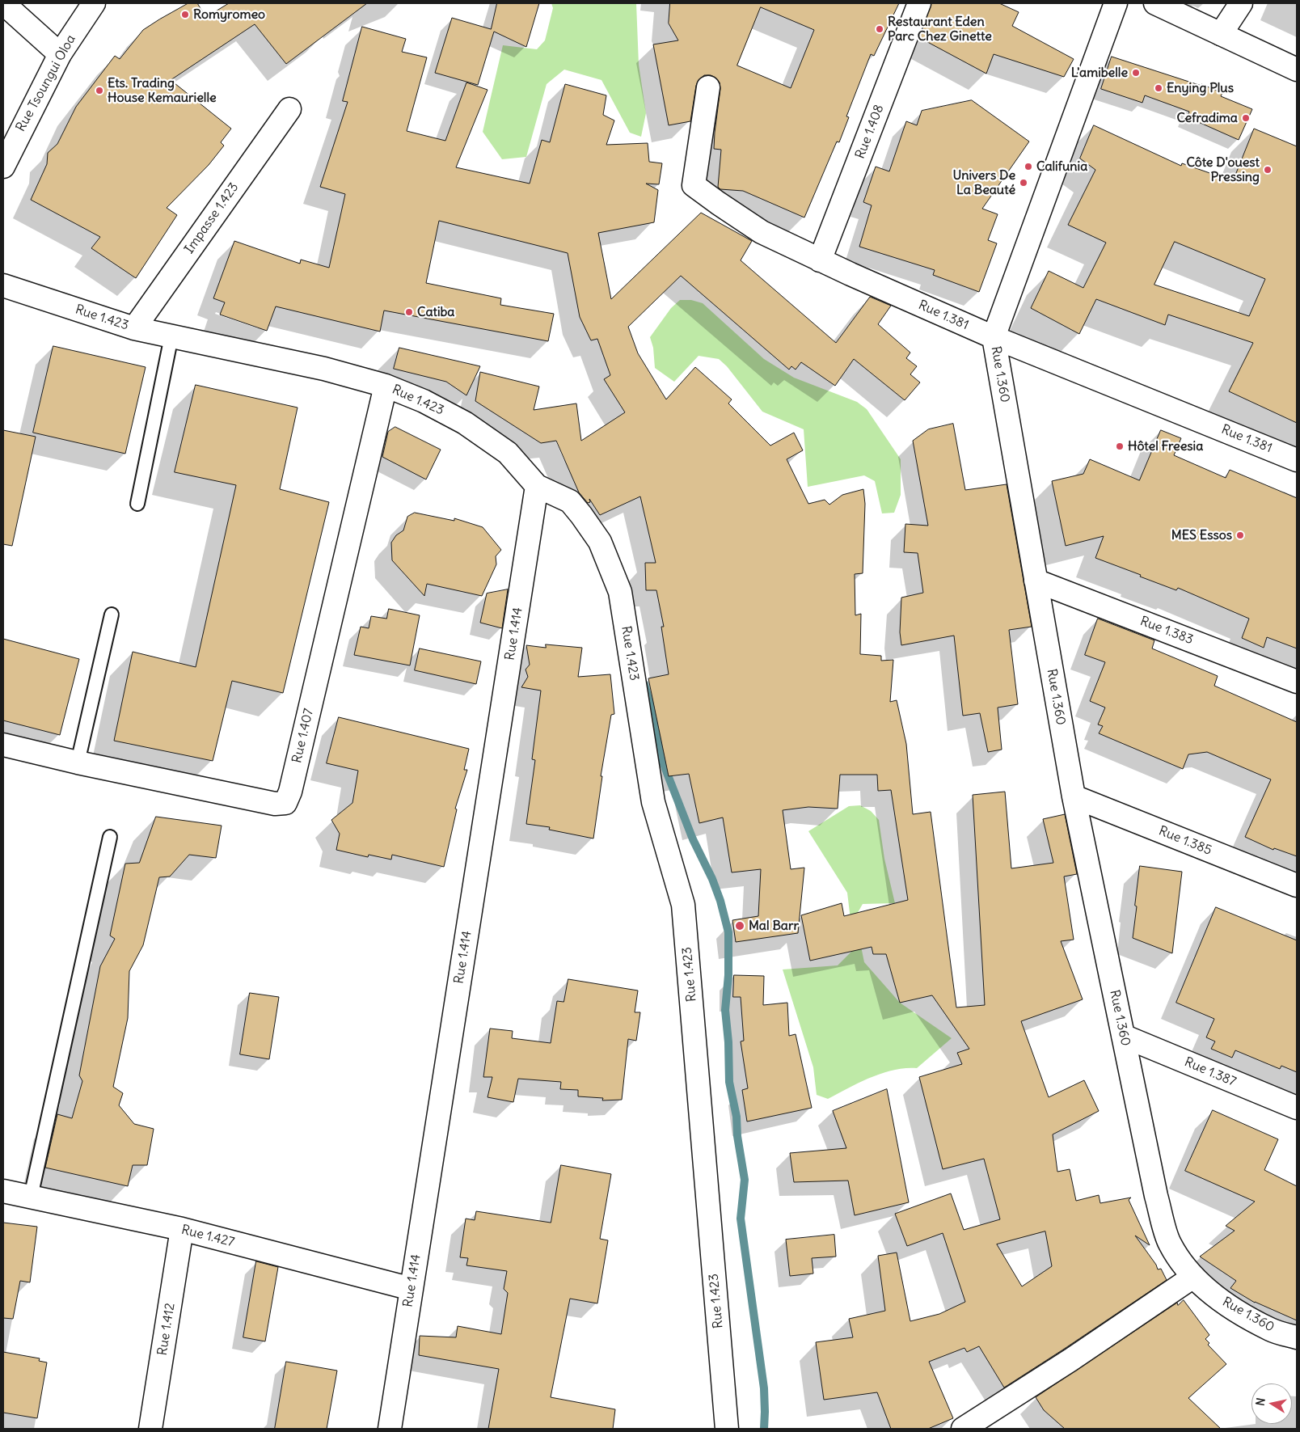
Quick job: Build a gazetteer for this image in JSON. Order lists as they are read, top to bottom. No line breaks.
{"streets":{"street":["Rue Tsoungui Oloa","Rue 1.408","Impasse 1.423","Rue 1.381","Rue 1.423","Rue 1.360","Rue 1.383","Rue 1.414","Rue 1.407","Rue 1.385","Rue 1.387","Rue 1.427","Rue 1.412"]},"crossings":[["Rue 1.408","Rue 1.381"],["Impasse 1.423","Rue 1.423"],["Rue 1.381","Rue 1.360"],["Rue 1.423","Rue 1.414"],["Rue 1.423","Rue 1.407"],["Rue 1.360","Rue 1.383"],["Rue 1.360","Rue 1.385"],["Rue 1.360","Rue 1.387"],["Rue 1.414","Rue 1.427"],["Rue 1.427","Rue 1.412"]],"places":["Romyromeo","Restaurant Eden Parc Chez Ginette","L'amibelle","Enying Plus","Ets. Trading House Kemaurielle","Cefradima","Califunia","Côte D'ouest Pressing","Univers De La Beauté","Catiba","Hôtel Freesia","MES Essos","Mal Barr"],"north":"left"}
